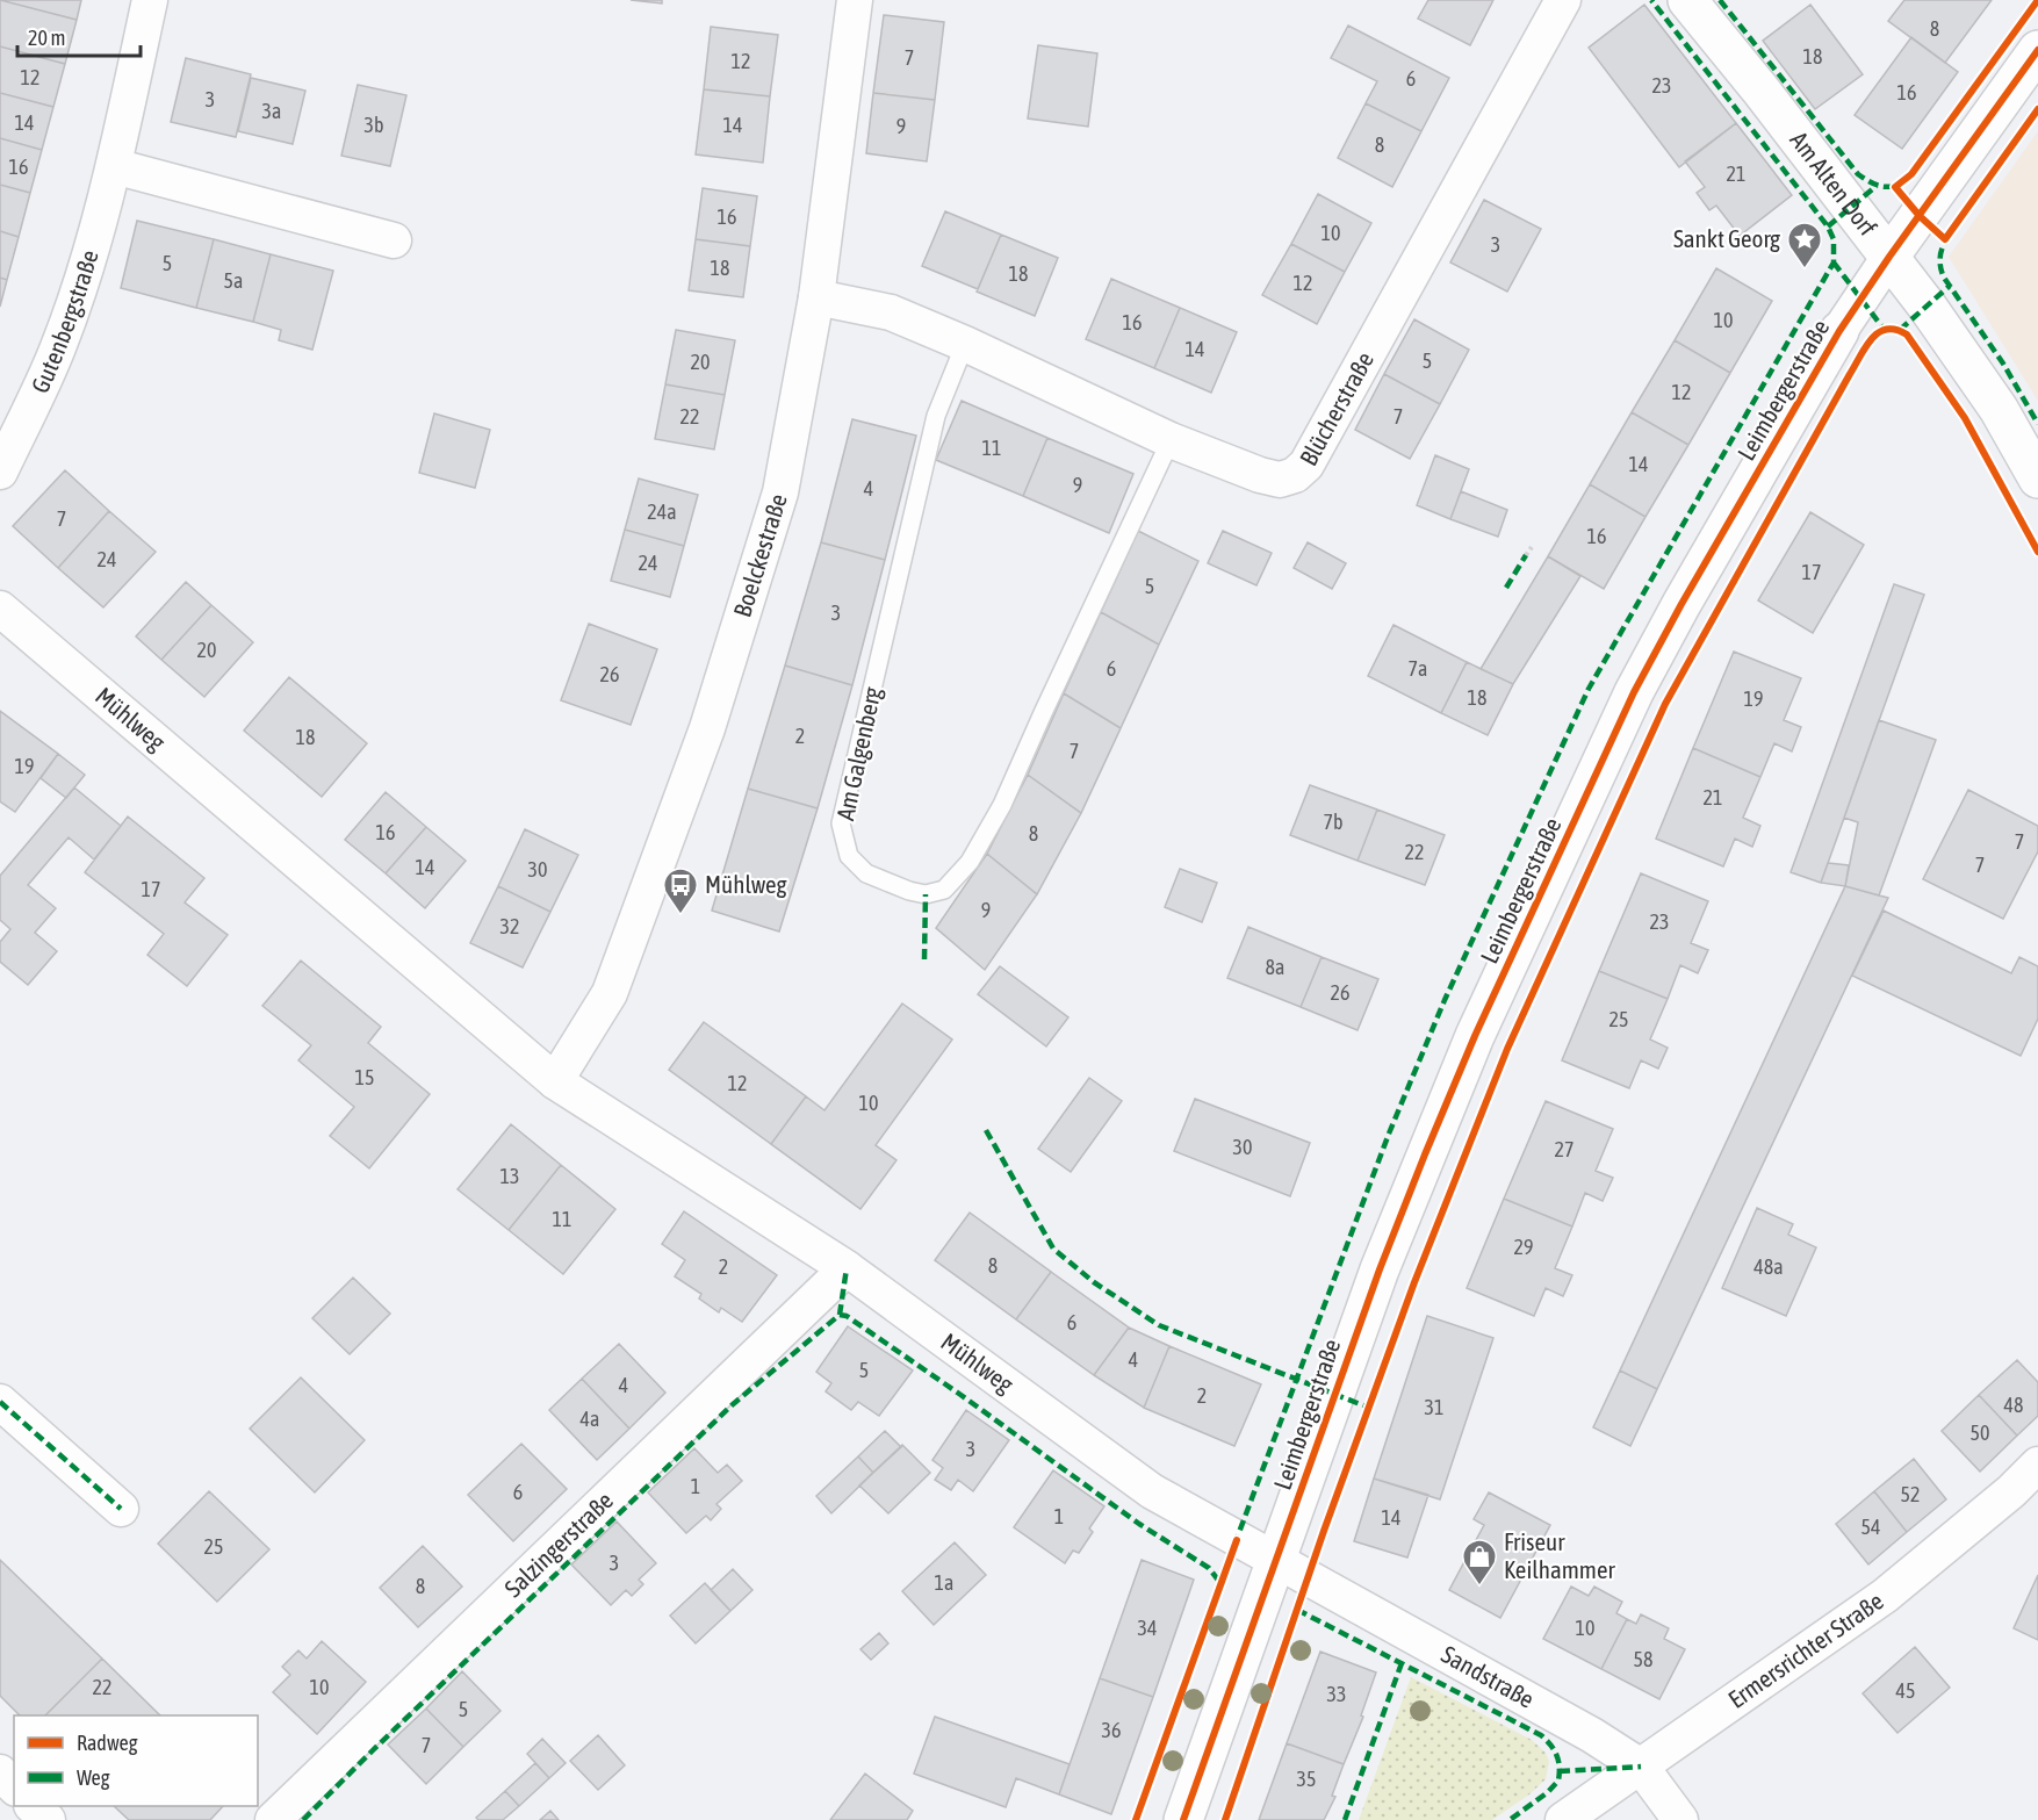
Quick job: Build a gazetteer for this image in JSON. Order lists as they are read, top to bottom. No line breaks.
{"streets":{"street":["Am Alten Dorf","Gutenbergstraße","Leimbergerstraße","Blücherstraße","Boelckestraße","Mühlweg","Salzingerstraße","Ermersrichter Straße","Sandstraße"],"lane":["Am Galgenberg"]},"crossings":[["Am Alten Dorf","Leimbergerstraße"],["Leimbergerstraße","Mühlweg"],["Leimbergerstraße","Sandstraße"],["Blücherstraße","Boelckestraße"],["Blücherstraße","Am Galgenberg"],["Boelckestraße","Mühlweg"],["Mühlweg","Salzingerstraße"],["Mühlweg","Sandstraße"],["Ermersrichter Straße","Sandstraße"]],"places":{"place":["Sankt Georg"],"bus stop":["Mühlweg"],"shop":["Friseur Keilhammer"]},"house_numbers":["8","18","7","12","12","6","23","16","3","3a","14","3b","14","9","8","16","21","16","10","3","5","18","18","5a","12","10","16","14","5","20","12","22","7","11","14","9","4","24a","7","16","24","24","17","5","3","20","6","7a","26","18","19","2","18","7","19","21","7b","16","8","7","22","7","14","30","17","9","23","32","8a","26","25","15","12","10","30","27","13","11","29","8","2","48a","6","4","5","4","2","48","31","4a","50","3","1","6","52","1","14","54","25","3","1a","8","34","10","58","22","10","45","33","5","36","7","35"],"legend":["Radweg","Weg"],"scale_bar":"20 m"}
